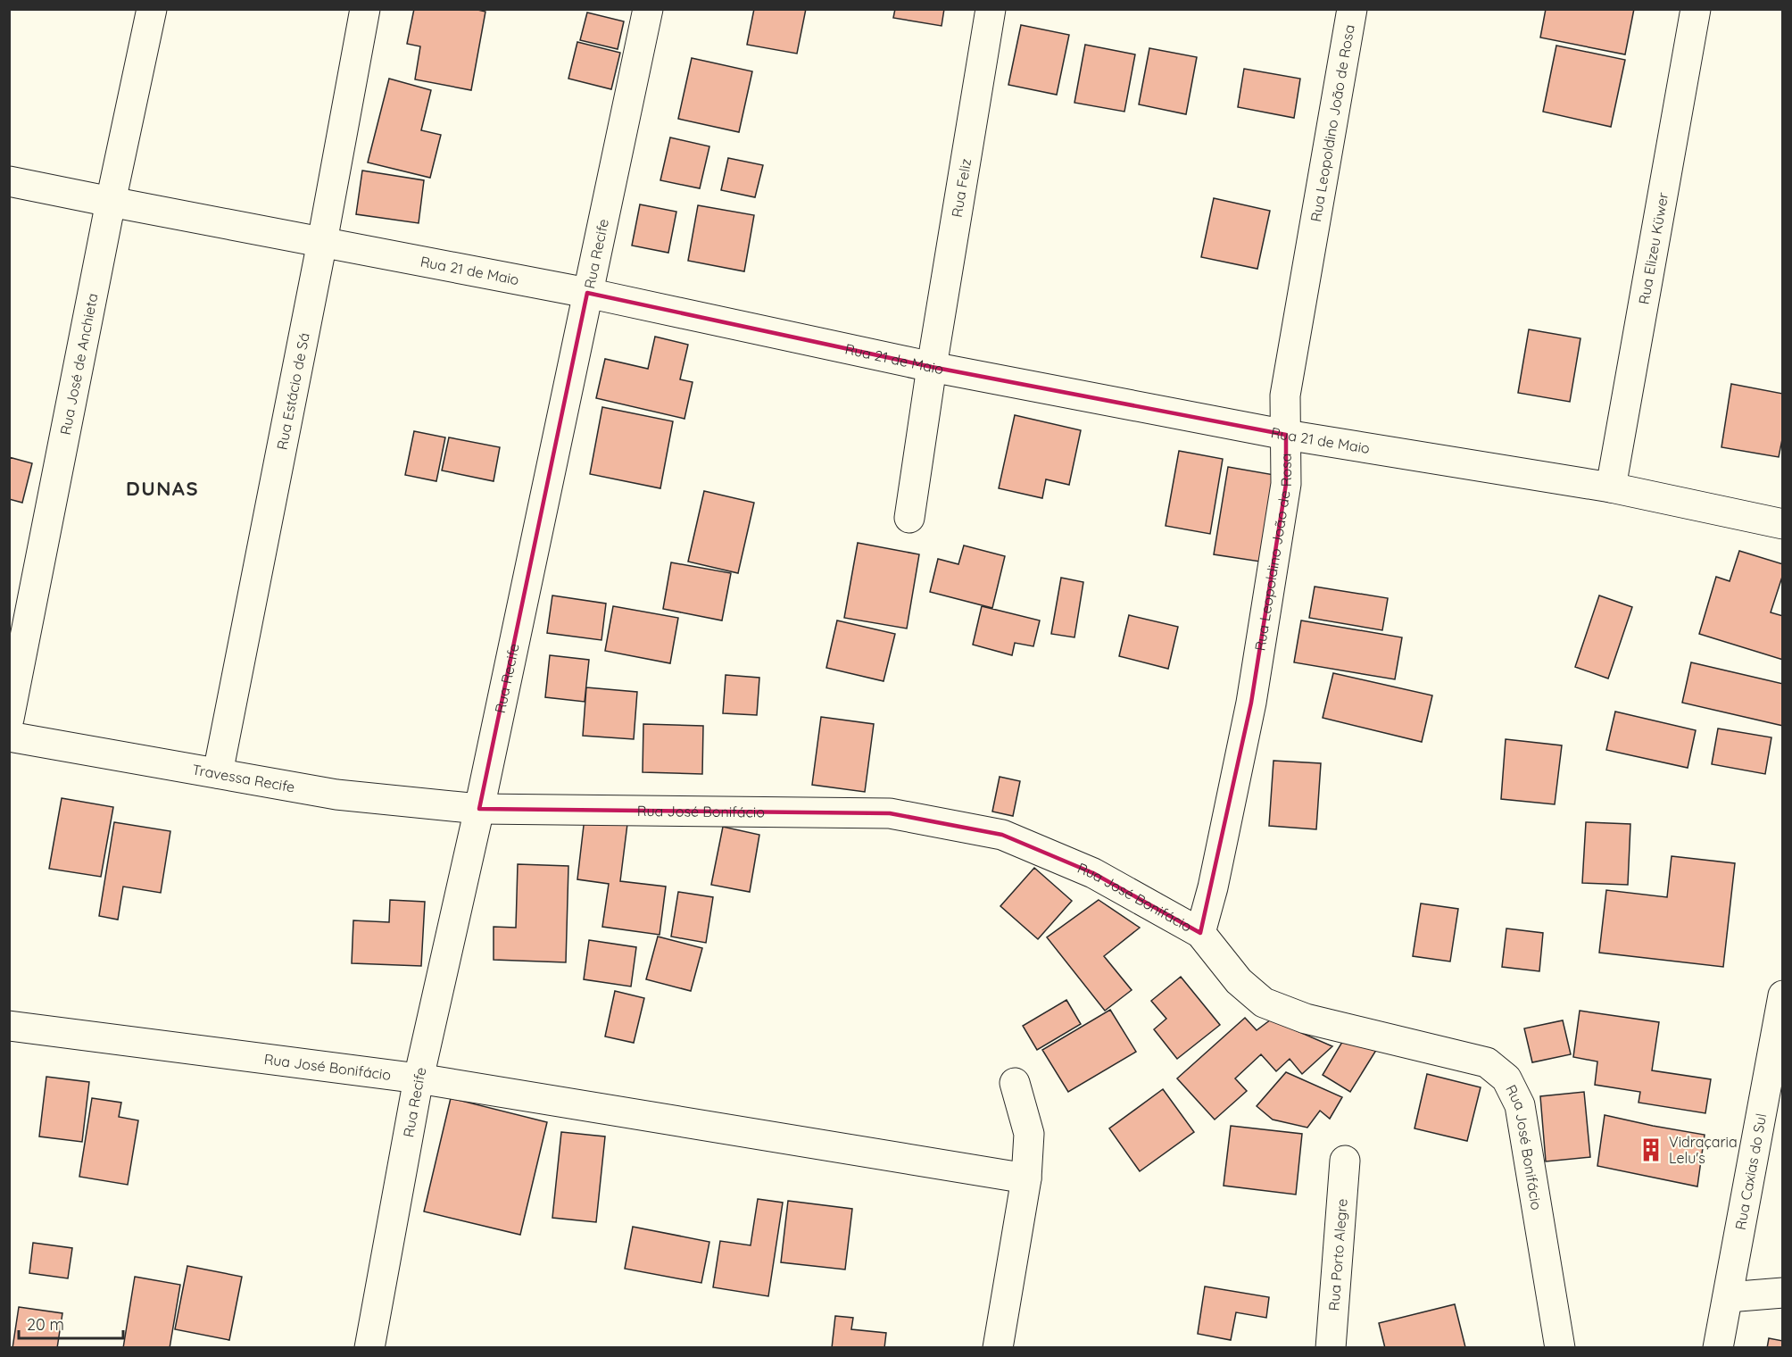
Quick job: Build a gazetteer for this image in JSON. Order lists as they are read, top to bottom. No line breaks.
{"streets":{"street":["Rua Leopoldino João de Rosa","Rua Feliz","Rua Elizeu Küwer","Rua Recife","Rua 21 de Maio","Rua José de Anchieta","Rua Estácio de Sá","Travessa Recife","Rua José Bonifácio","Rua Caxias do Sul","Rua Porto Alegre"]},"crossings":[["Rua Leopoldino João de Rosa","Rua 21 de Maio"],["Rua Leopoldino João de Rosa","Rua José Bonifácio"],["Rua Feliz","Rua 21 de Maio"],["Rua Elizeu Küwer","Rua 21 de Maio"],["Rua Recife","Rua 21 de Maio"],["Rua Recife","Travessa Recife"],["Rua Recife","Rua José Bonifácio"],["Rua 21 de Maio","Rua José de Anchieta"],["Rua 21 de Maio","Rua Estácio de Sá"],["Rua Estácio de Sá","Travessa Recife"],["Travessa Recife","Rua José Bonifácio"]],"districts":["DUNAS"],"places":{"building":["Vidraçaria Lelu's"]},"scale_bar":"20 m"}
